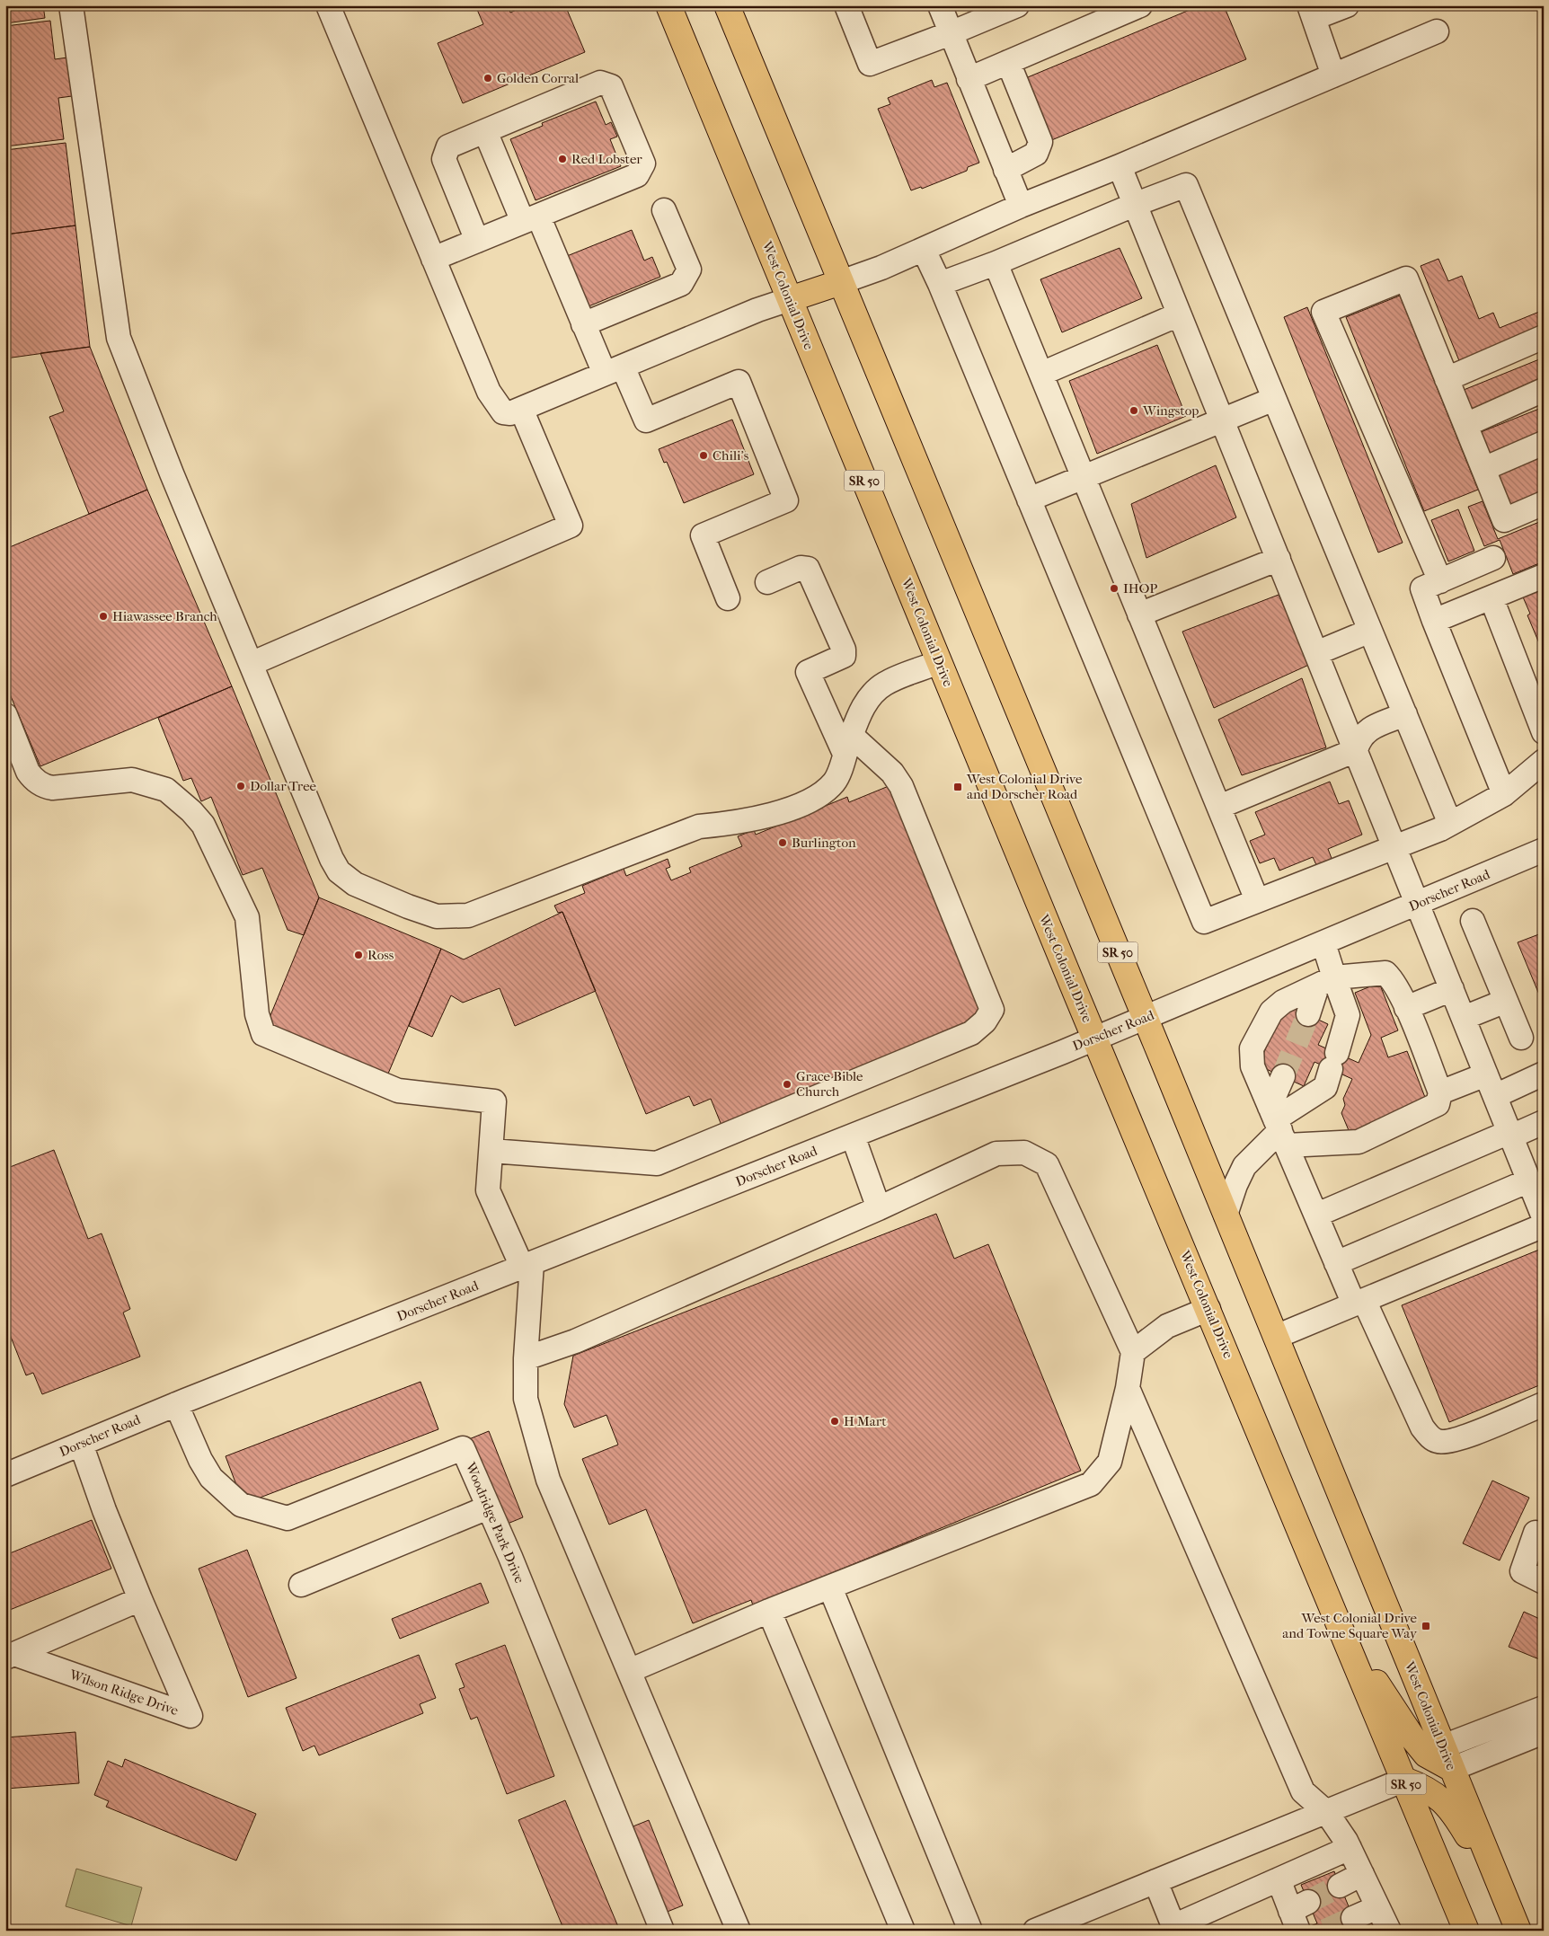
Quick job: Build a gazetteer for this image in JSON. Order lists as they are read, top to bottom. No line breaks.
{"streets":{"highway":["West Colonial Drive","SR 50"],"street":["Dorscher Road","Woodridge Park Drive","Wilson Ridge Drive"]},"crossings":[["West Colonial Drive","Dorscher Road"],["Dorscher Road","Woodridge Park Drive"],["Dorscher Road","Wilson Ridge Drive"]],"places":{"other":["Golden Corral","Red Lobster","Wingstop","Chili's","IHOP","Hiawassee Branch","Dollar Tree","Burlington","Ross","Grace Bible Church","H Mart"],"transit":["West Colonial Drive and Dorscher Road","West Colonial Drive and Towne Square Way"]}}
